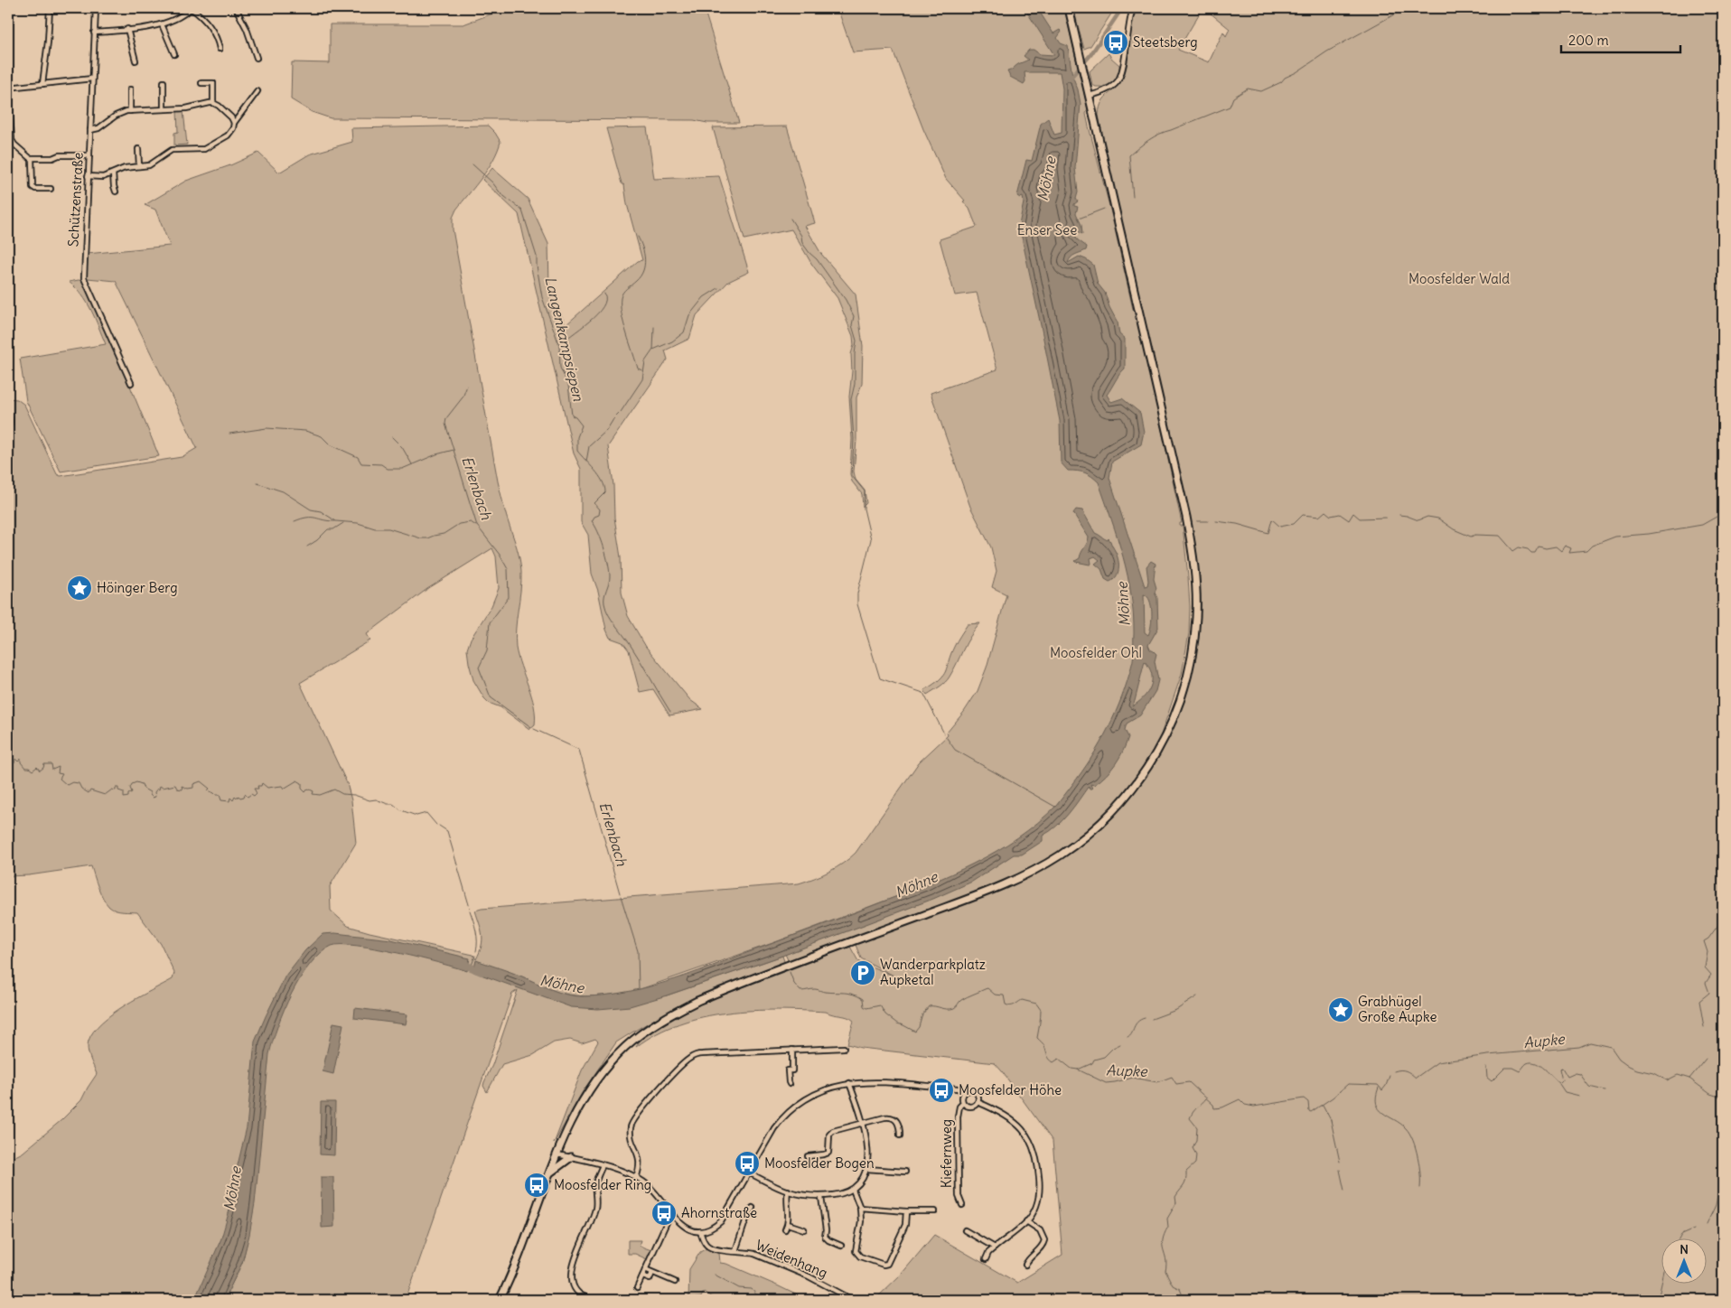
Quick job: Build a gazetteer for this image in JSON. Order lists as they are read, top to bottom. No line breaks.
{"streets":{"street":["Schützenstraße","Kiefernweg","Weidenhang"]},"water":["Möhne","Langenkampsiepen","Erlenbach","Aupke"],"parks":["Enser See","Moosfelder Wald","Moosfelder Ohl"],"places":{"bus stop":["Steetsberg","Moosfelder Höhe","Moosfelder Bogen","Moosfelder Ring","Ahornstraße"],"place":["Höinger Berg","Grabhügel Große Aupke"],"parking":["Wanderparkplatz Aupketal"]},"scale_bar":"200 m","north":"top"}
